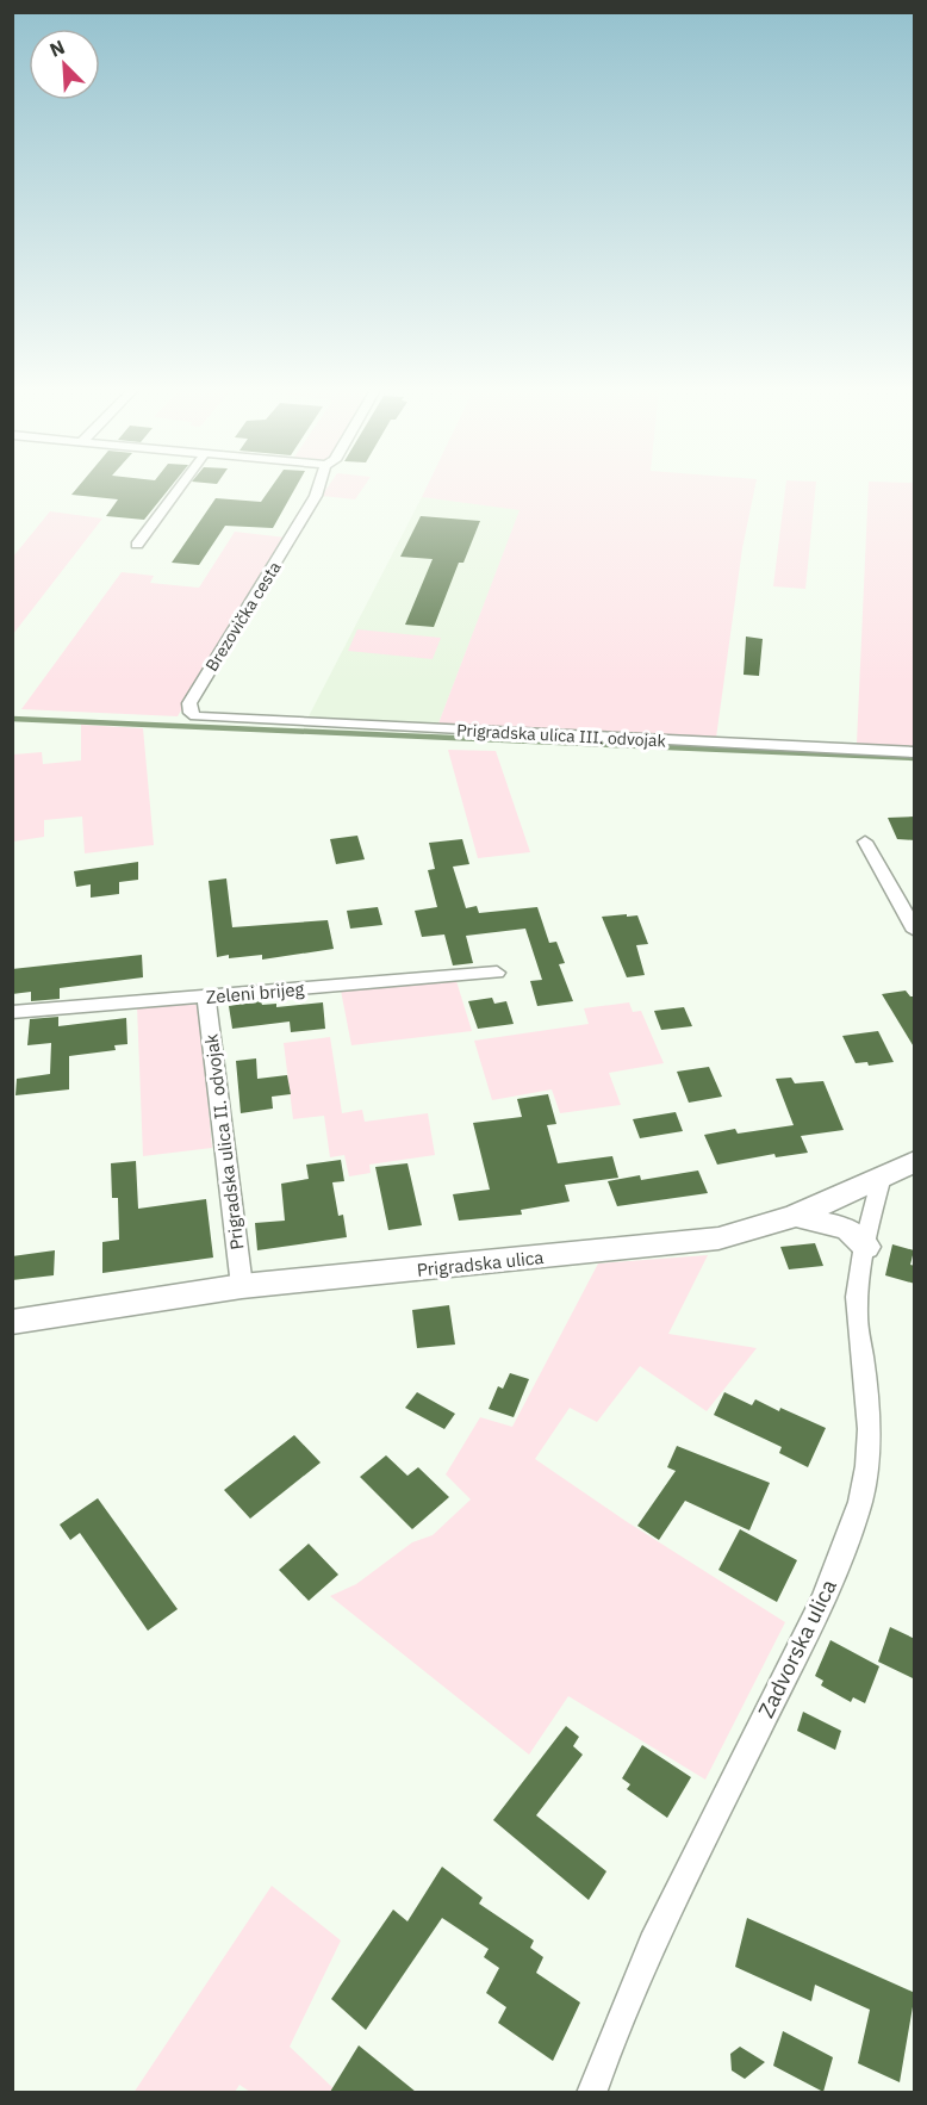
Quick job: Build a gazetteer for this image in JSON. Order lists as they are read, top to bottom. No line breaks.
{"streets":{"main road":["Prigradska ulica"],"street":["Brezovička cesta","Prigradska ulica III. odvojak","Zeleni brijeg","Prigradska ulica II. odvojak","Zadvorska ulica"]},"crossings":[["Brezovička cesta","Prigradska ulica III. odvojak"],["Zeleni brijeg","Prigradska ulica II. odvojak"],["Prigradska ulica II. odvojak","Prigradska ulica"],["Prigradska ulica","Zadvorska ulica"]],"north":"top left"}
